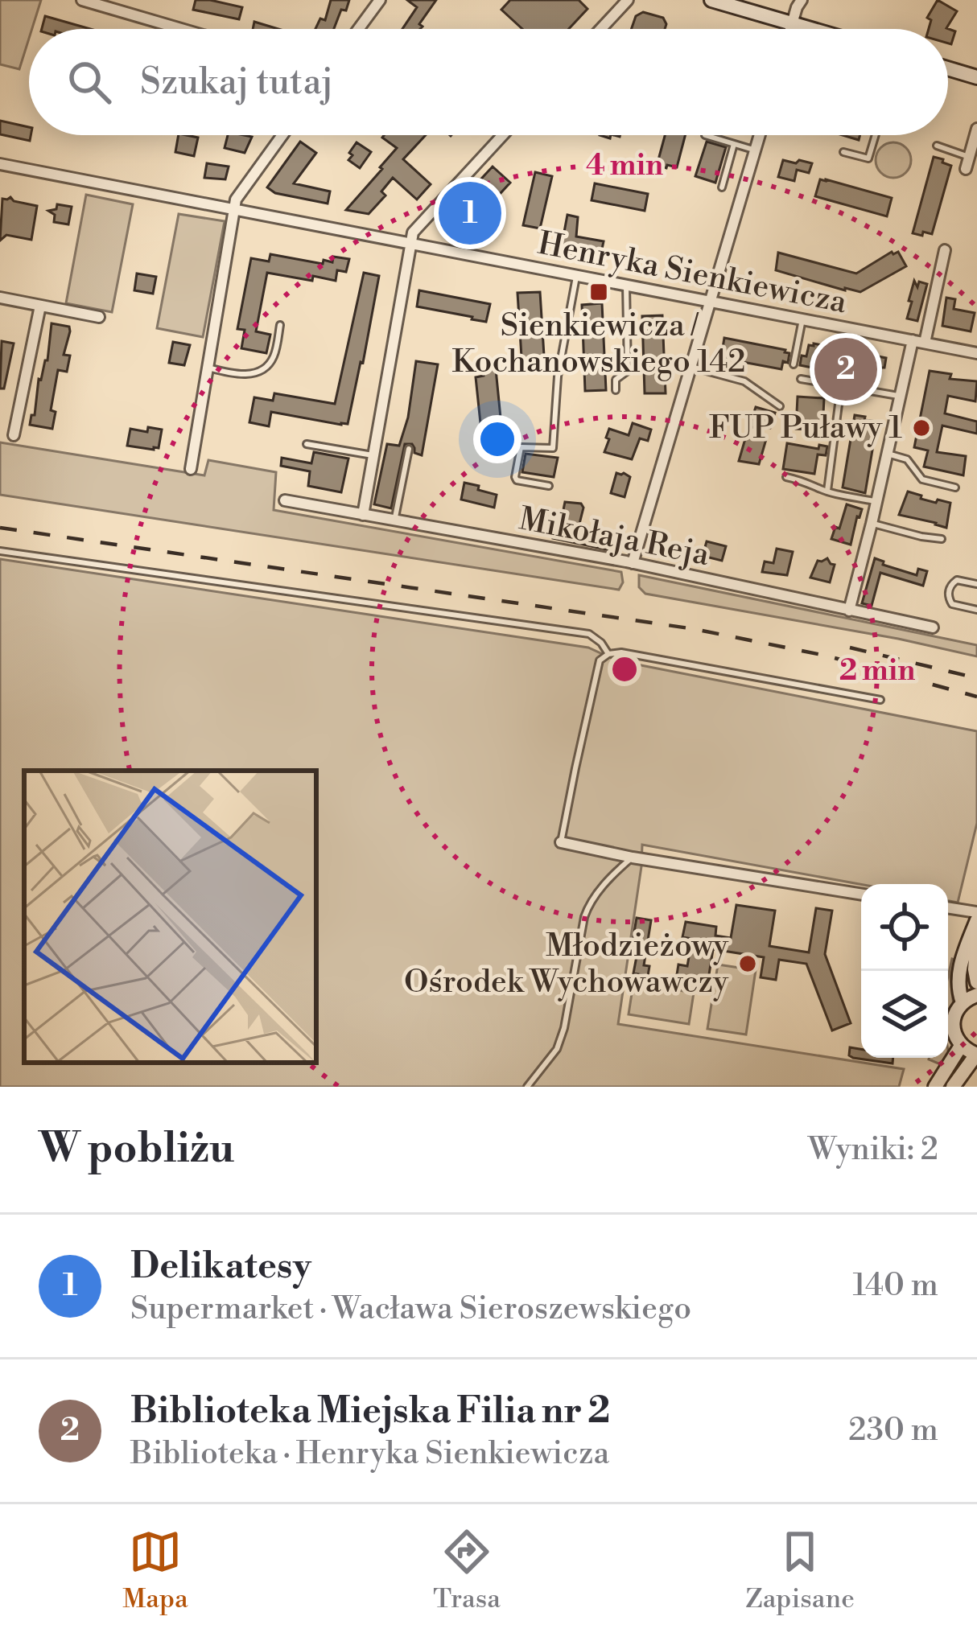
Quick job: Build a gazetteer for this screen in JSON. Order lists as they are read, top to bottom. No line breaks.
{"streets":{"street":["Henryka Sienkiewicza","Mikołaja Reja"]},"places":{"transit":["Sienkiewicza / Kochanowskiego 142"],"other":["FUP Puławy 1","Młodzieżowy Ośrodek Wychowawczy"]},"page":{"search":"Szukaj tutaj","pins":["1","2"],"heading":["W pobliżu","Wyniki: 2"],"list":[{"mark":"1","name":"Delikatesy","note":"Supermarket · Wacława Sieroszewskiego","value":"140 m"},{"mark":"2","name":"Biblioteka Miejska Filia nr 2","note":"Biblioteka · Henryka Sienkiewicza","value":"230 m"}],"nav":["Mapa","Trasa","Zapisane"]},"rings":["4 min","2 min"]}
